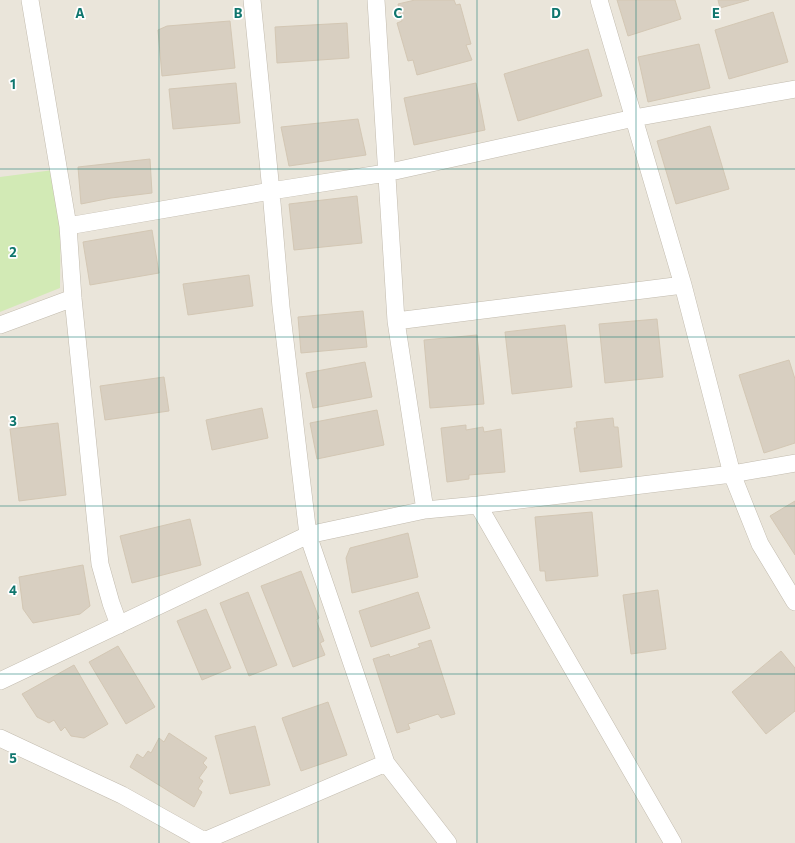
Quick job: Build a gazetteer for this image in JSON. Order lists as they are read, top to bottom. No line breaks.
{"grid":{"columns":["A","B","C","D","E"],"rows":["1","2","3","4","5"]}}
